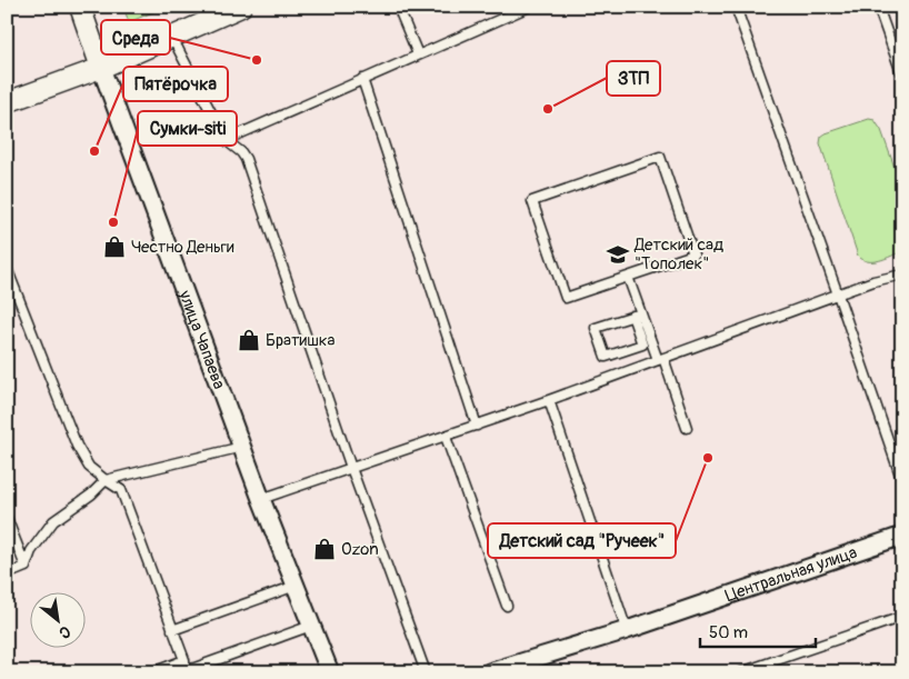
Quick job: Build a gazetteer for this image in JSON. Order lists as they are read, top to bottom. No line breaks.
{"streets":{"street":["улица Чапаева","Центральная улица"]},"places":{"other":["Среда","ЗТП","Пятёрочка","Сумки-siti","Детский сад \"Ручеек\""],"shop":["Честно Деньги","Братишка","Ozon"],"school or university":["Детский сад \"Тополек\""]},"scale_bar":"50 m","north":"bottom right"}
